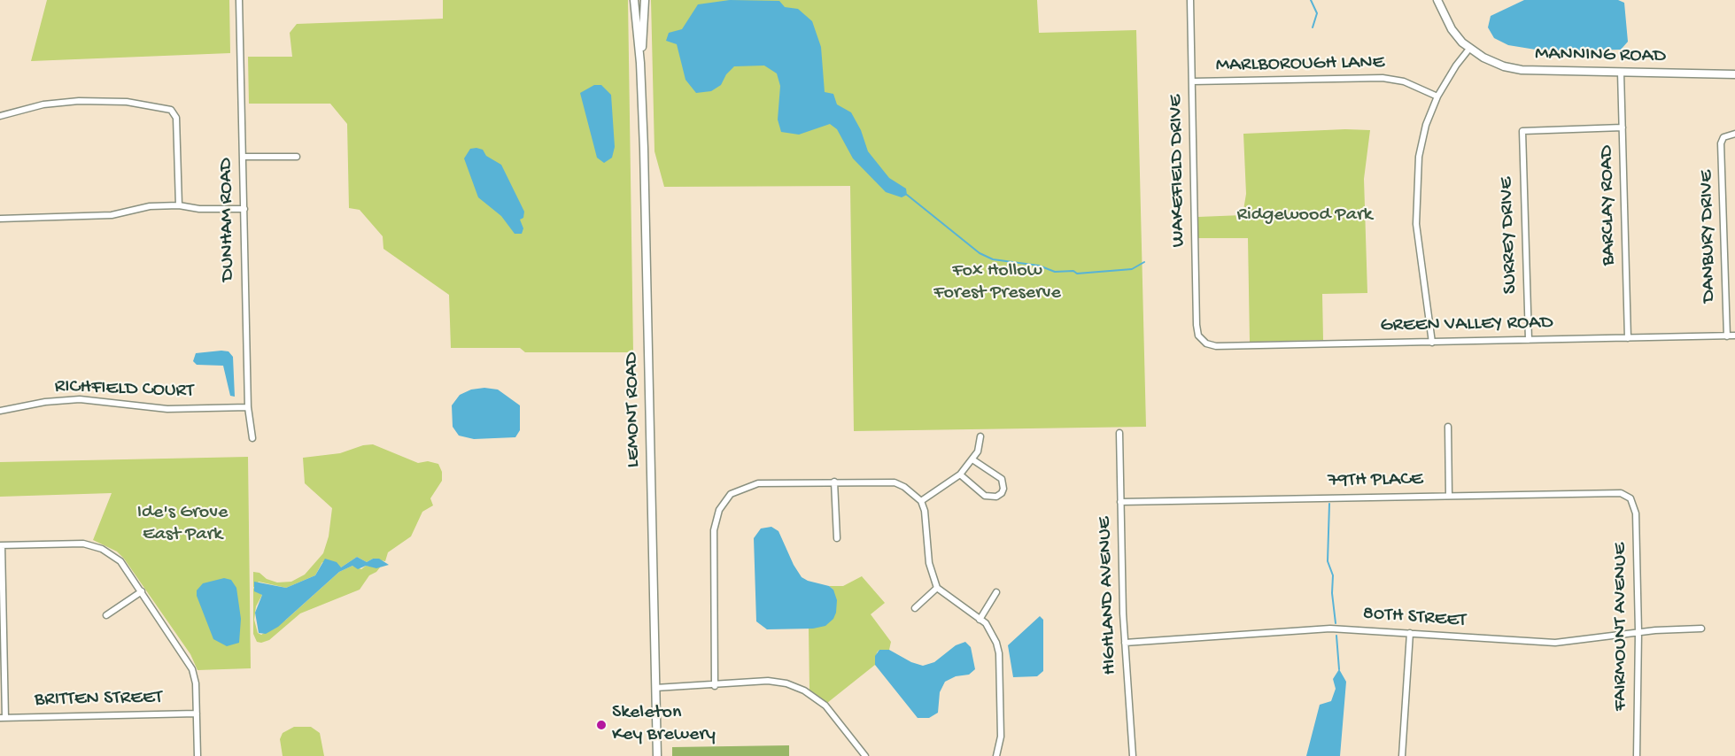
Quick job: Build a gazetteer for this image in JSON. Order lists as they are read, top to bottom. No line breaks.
{"streets":{"main road":["MANNING ROAD","LEMONT ROAD"],"street":["MARLBOROUGH LANE","WAKEFIELD DRIVE","BARCLAY ROAD","DUNHAM ROAD","SURREY DRIVE","DANBURY DRIVE","GREEN VALLEY ROAD","RICHFIELD COURT","79TH PLACE","HIGHLAND AVENUE","80TH STREET","FAIRMOUNT AVENUE","BRITTEN STREET"]},"crossings":[["MANNING ROAD","BARCLAY ROAD"],["MARLBOROUGH LANE","WAKEFIELD DRIVE"],["WAKEFIELD DRIVE","GREEN VALLEY ROAD"],["BARCLAY ROAD","SURREY DRIVE"],["BARCLAY ROAD","GREEN VALLEY ROAD"],["DUNHAM ROAD","RICHFIELD COURT"],["SURREY DRIVE","GREEN VALLEY ROAD"],["DANBURY DRIVE","GREEN VALLEY ROAD"],["79TH PLACE","HIGHLAND AVENUE"],["79TH PLACE","FAIRMOUNT AVENUE"],["HIGHLAND AVENUE","80TH STREET"],["80TH STREET","FAIRMOUNT AVENUE"]],"parks":["Ridgewood Park","Fox Hollow Forest Preserve","Ide's Grove East Park"],"places":["Skeleton Key Brewery"]}
